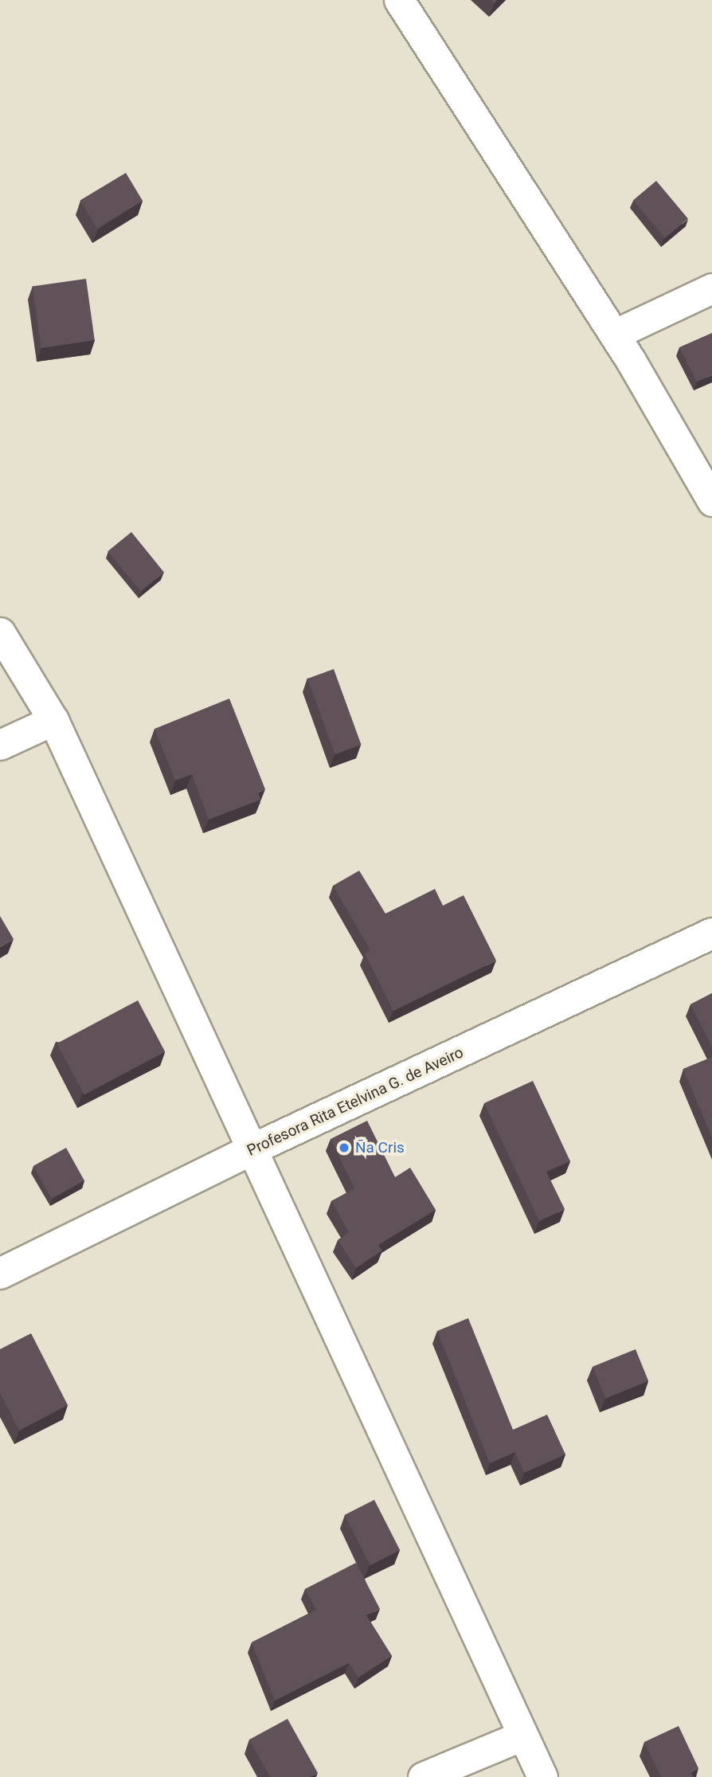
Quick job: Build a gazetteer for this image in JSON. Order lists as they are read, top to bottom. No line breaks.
{"streets":{"street":["Profesora Rita Etelvina G. de Aveiro"]},"places":["Ña Cris"]}
